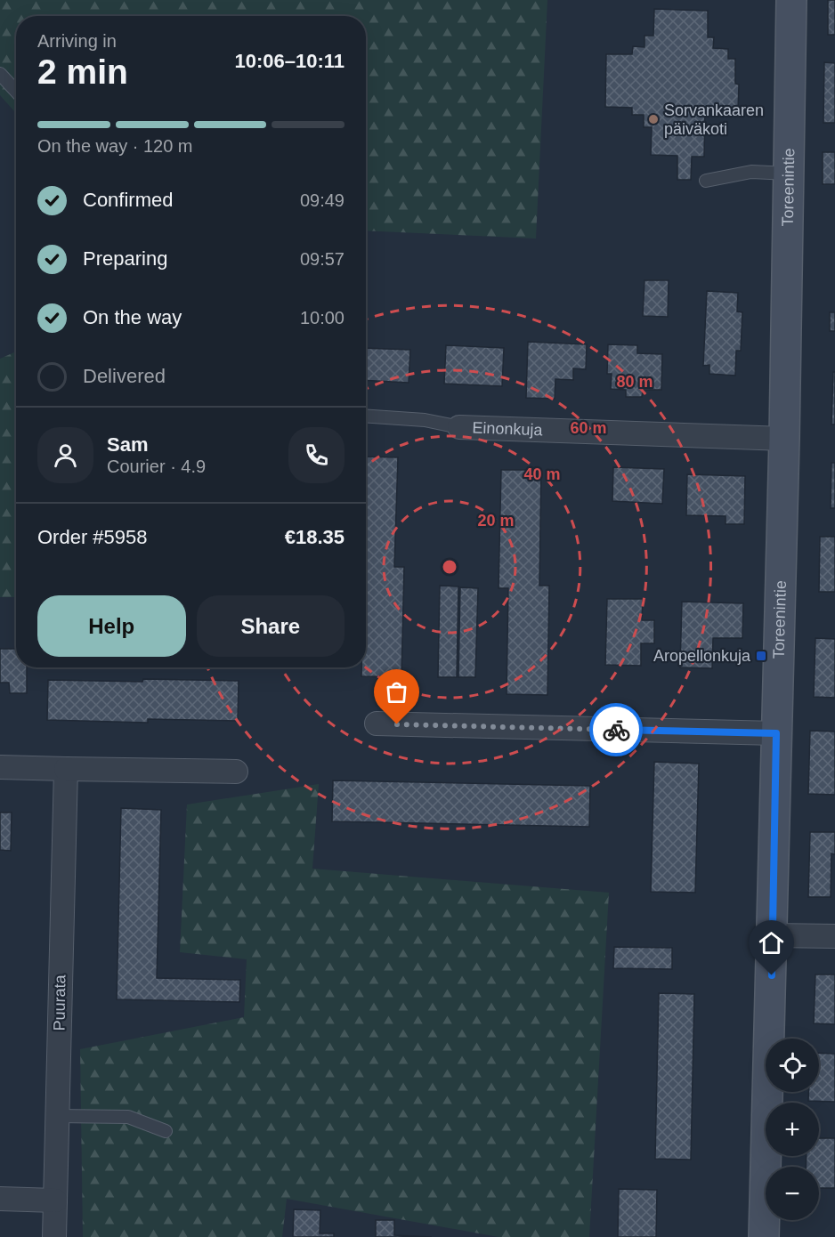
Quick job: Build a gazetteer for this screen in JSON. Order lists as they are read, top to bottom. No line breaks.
{"streets":{"street":["Toreenintie","Einonkuja","Puurata"]},"crossings":[["Toreenintie","Einonkuja"]],"places":{"other":["Sorvankaaren päiväkoti"],"transit":["Aropellonkuja"]},"page":{"heading":["2 min","Arriving in","10:06–10:11"],"panel":["Sam","Courier · 4.9","Order #5958","€18.35"],"bar":"On the way · 120 m","list":[["Confirmed","09:49"],["Preparing","09:57"],["On the way","10:00"],"Delivered"],"buttons":["Help","Share"],"map_buttons":["+","−"]},"rings":["80 m","60 m","40 m","20 m"]}
